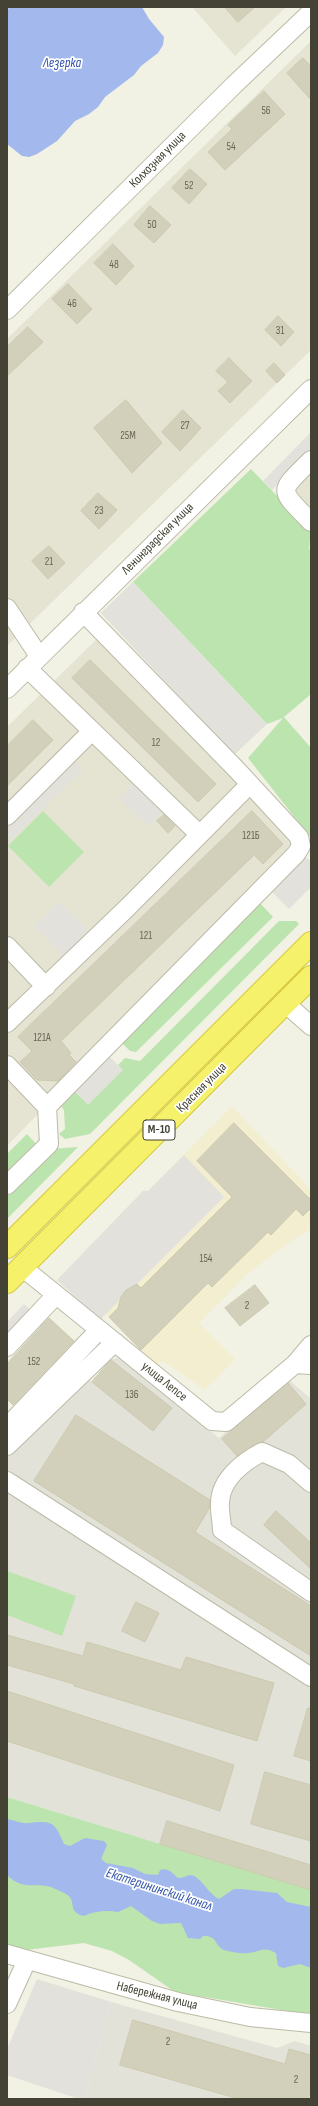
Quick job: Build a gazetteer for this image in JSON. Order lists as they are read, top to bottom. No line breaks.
{"streets":{"highway":["Красная улица","М-10"],"street":["Колхозная улица","Ленинградская улица","улица Лепсе","Набережная улица"]},"crossings":[["Красная улица","улица Лепсе"]],"water":["Лезерка","Екатерининский канал"],"house_numbers":["56","54","52","50","48","46","31","27","25М","23","21","12","121Б","121","121А","154","2","152","136","2","2"]}
